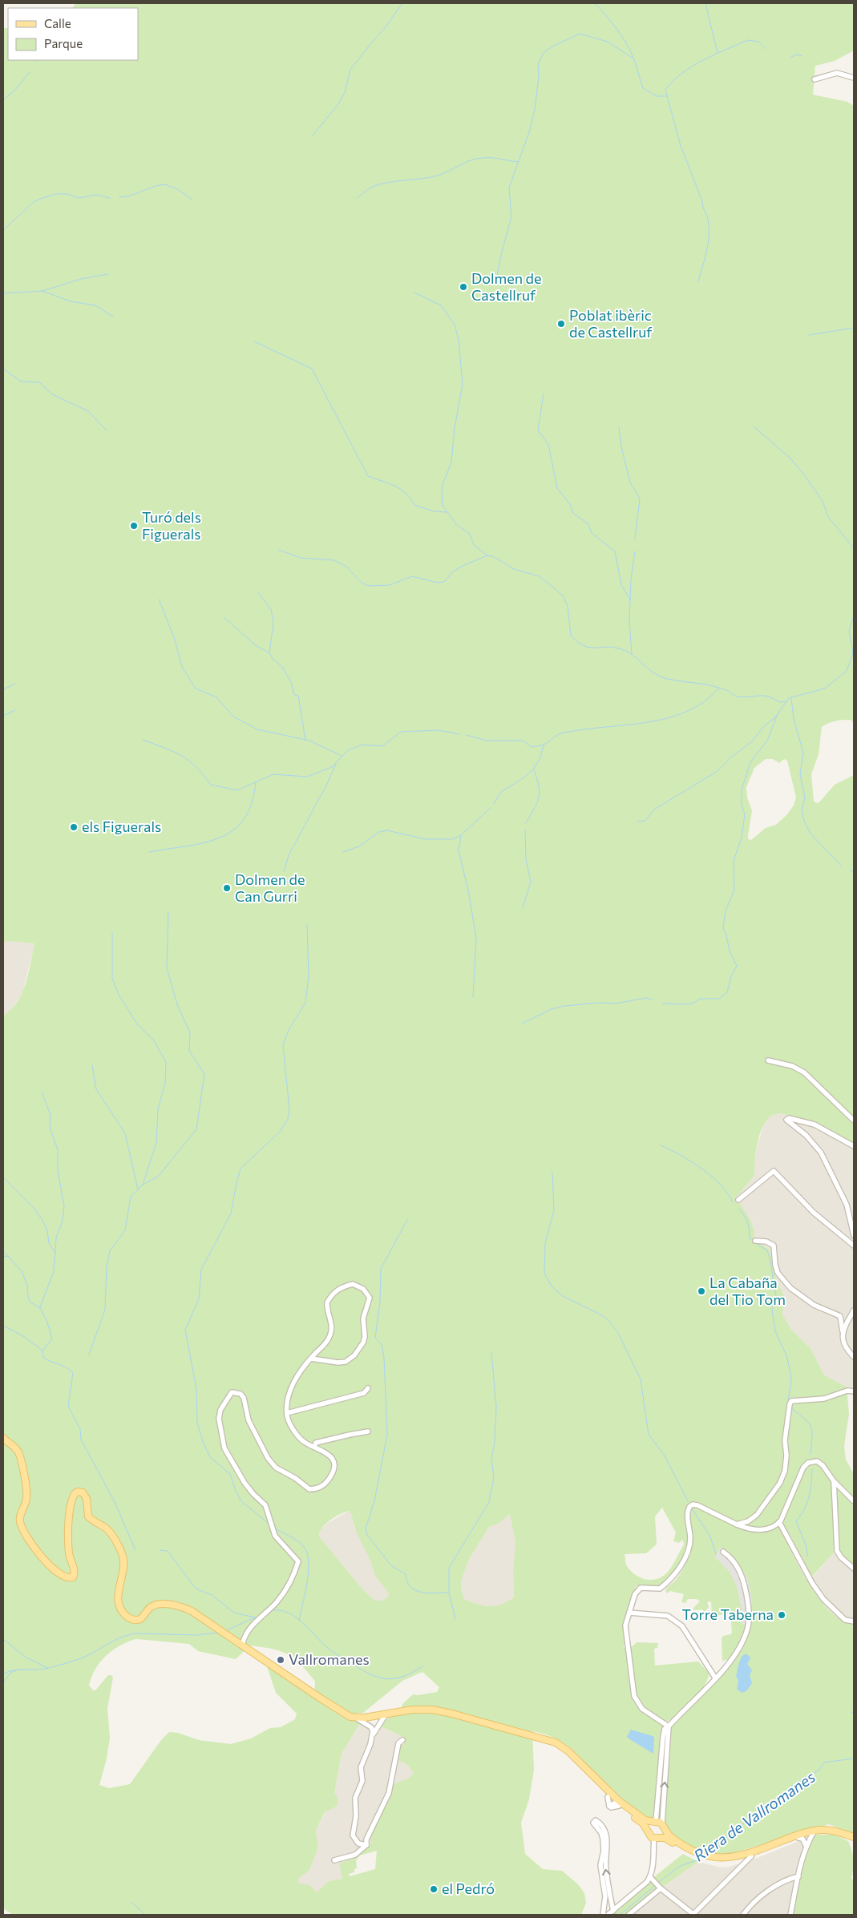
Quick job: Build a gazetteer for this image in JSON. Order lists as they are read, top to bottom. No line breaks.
{"water":["Riera de Vallromanes"],"places":["Dolmen de Castellruf","Poblat ibèric de Castellruf","Turó dels Figuerals","els Figuerals","Dolmen de Can Gurri","La Cabaña del Tio Tom","Torre Taberna","Vallromanes","el Pedró"],"legend":["Calle","Parque"]}
